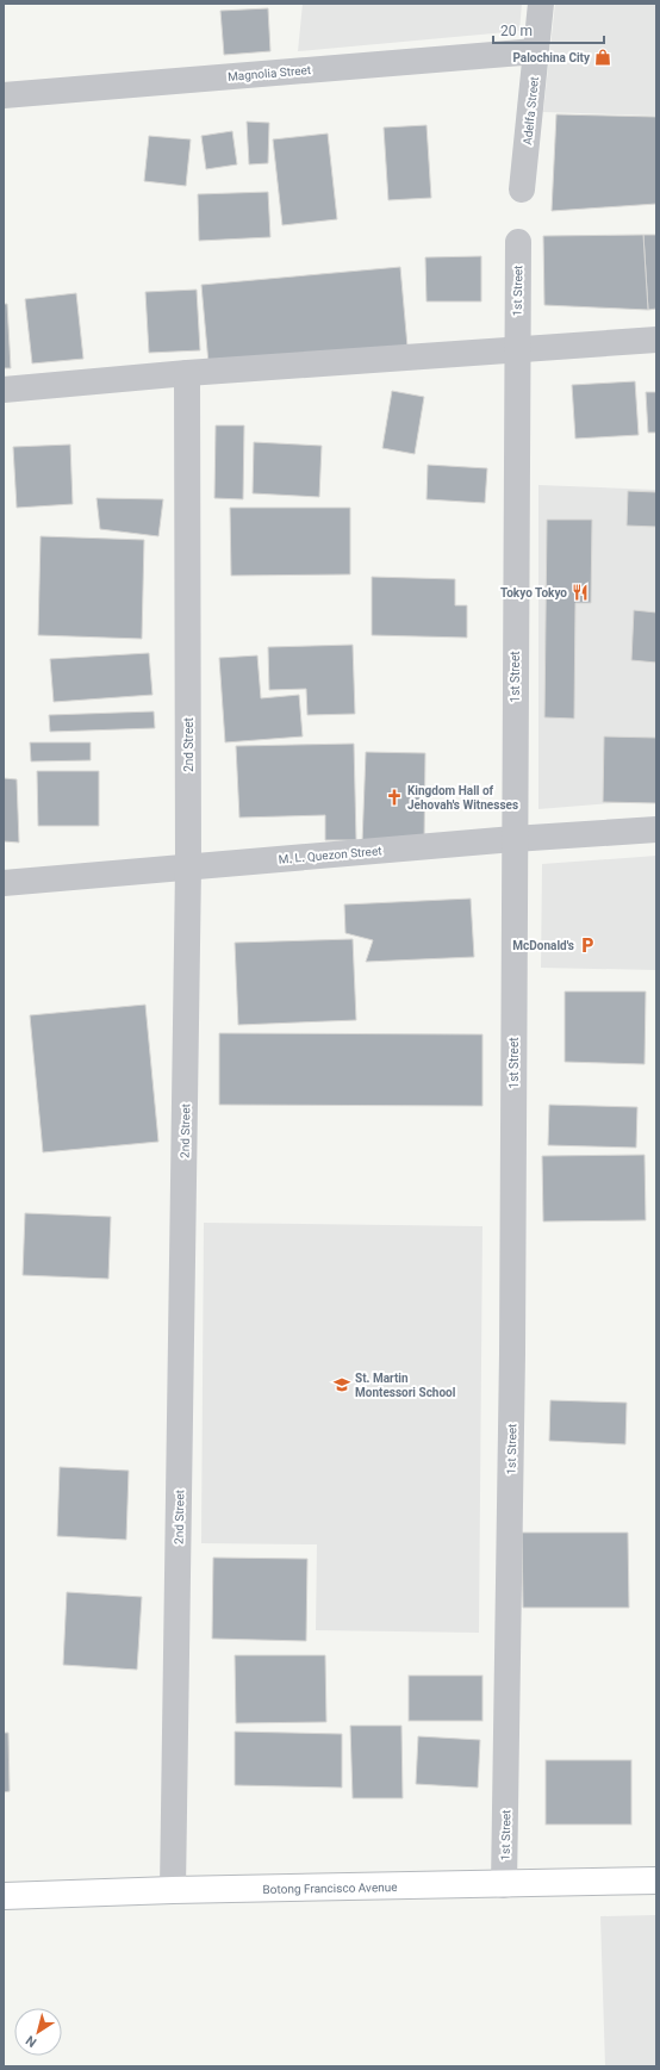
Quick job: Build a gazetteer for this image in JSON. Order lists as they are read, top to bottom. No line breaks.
{"streets":{"street":["Magnolia Street","Adelfa Street","1st Street","2nd Street","M. L. Quezon Street","Botong Francisco Avenue"]},"crossings":[["Magnolia Street","Adelfa Street"],["1st Street","M. L. Quezon Street"],["1st Street","Botong Francisco Avenue"],["2nd Street","M. L. Quezon Street"],["2nd Street","Botong Francisco Avenue"]],"places":{"shop":["Palochina City"],"restaurant":["Tokyo Tokyo"],"church":["Kingdom Hall of Jehovah's Witnesses"],"parking":["McDonald's"],"school or university":["St. Martin Montessori School"]},"scale_bar":"20 m","north":"bottom left"}
